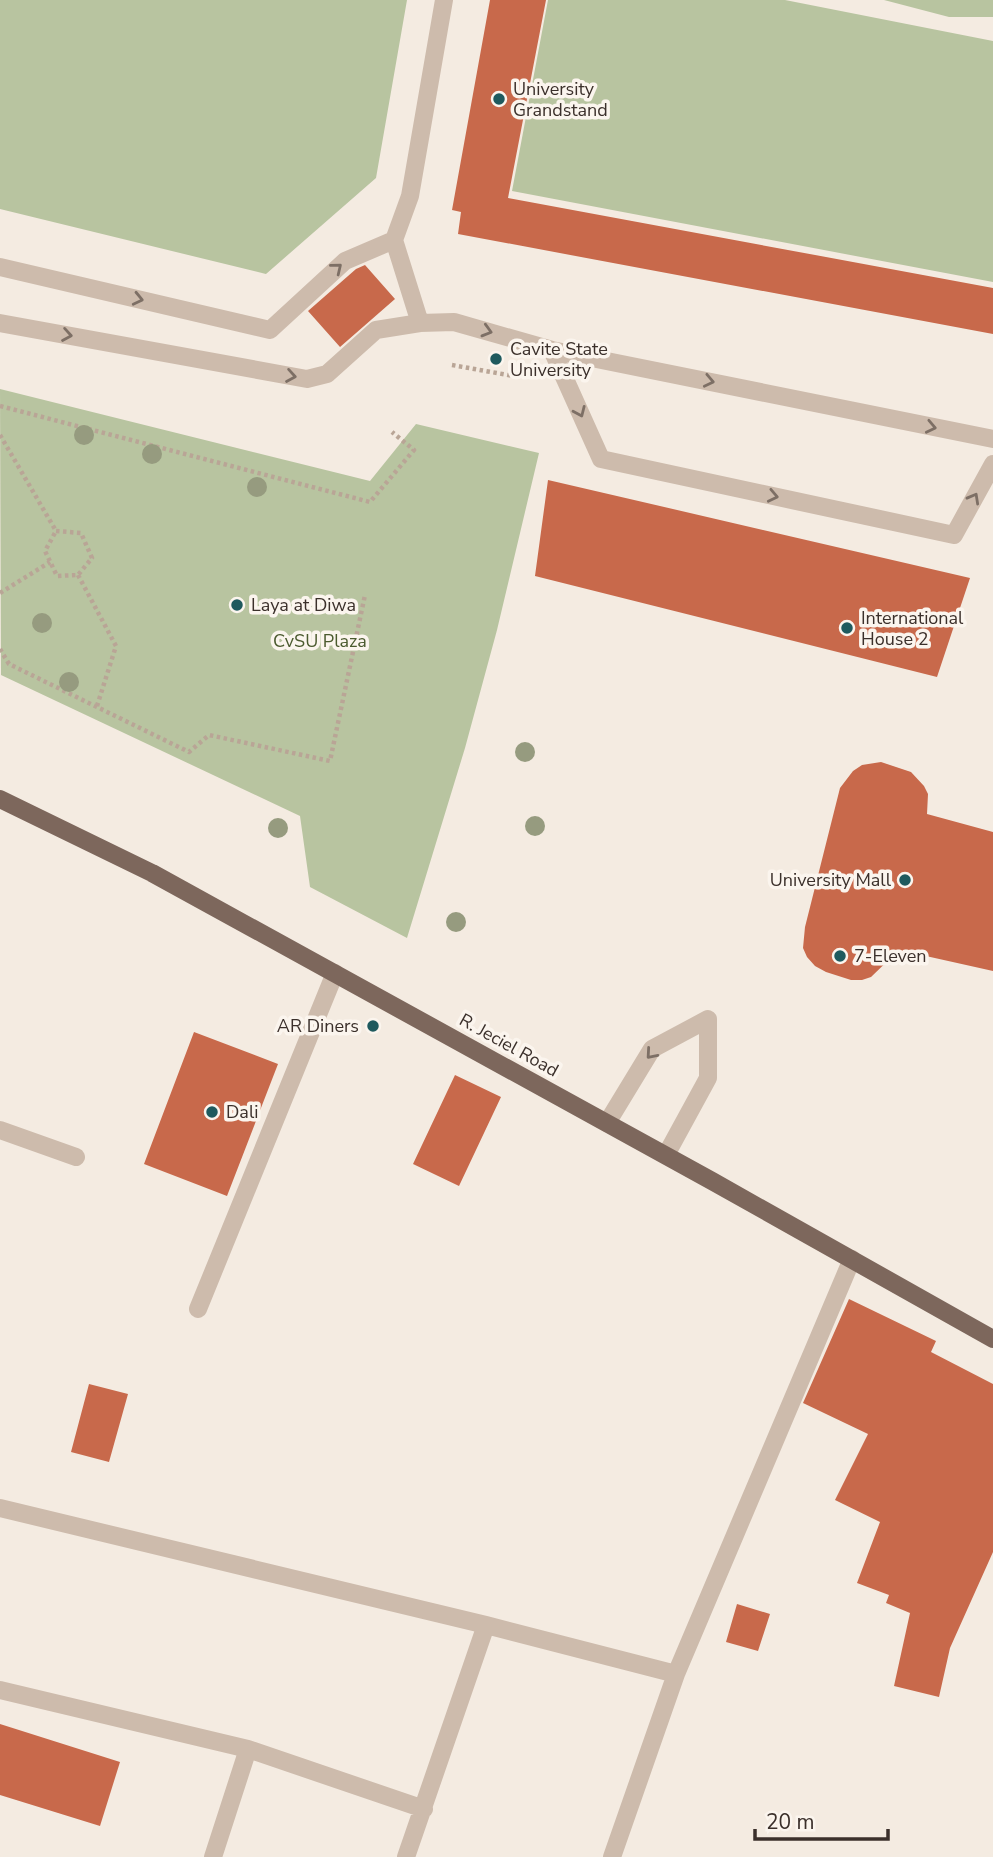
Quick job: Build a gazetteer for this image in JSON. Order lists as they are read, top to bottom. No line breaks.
{"streets":{"main road":["R. Jeciel Road"]},"parks":["CvSU Plaza"],"places":["University Grandstand","Cavite State University","Laya at Diwa","International House 2","University Mall","7-Eleven","AR Diners","Dali"],"scale_bar":"20 m"}
